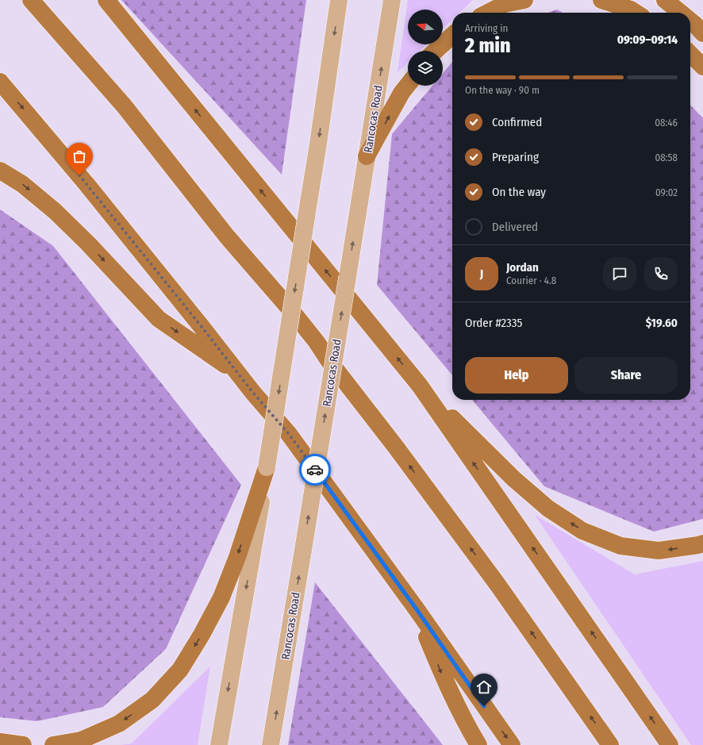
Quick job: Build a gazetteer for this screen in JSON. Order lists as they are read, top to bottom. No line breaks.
{"streets":{"main road":["Rancocas Road"]},"north":"left","page":{"heading":["2 min","Arriving in","09:09–09:14"],"panel":["Jordan","Courier · 4.8","Order #2335","$19.60"],"bar":"On the way · 90 m","list":[["Confirmed","08:46"],["Preparing","08:58"],["On the way","09:02"],"Delivered"],"round":"J","buttons":["Help","Share"]}}
